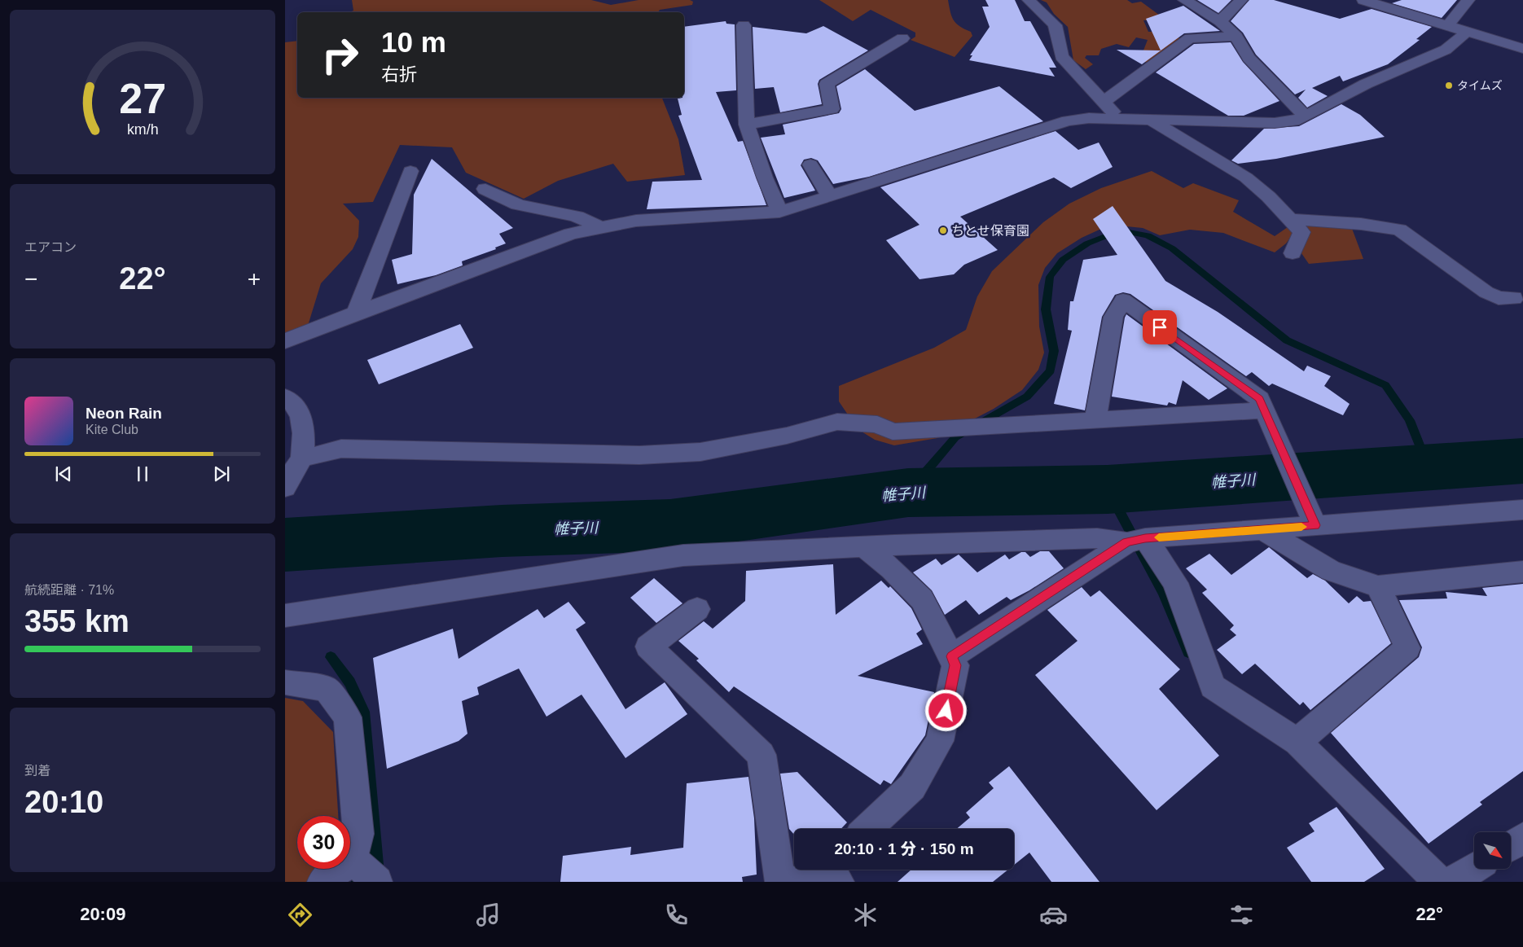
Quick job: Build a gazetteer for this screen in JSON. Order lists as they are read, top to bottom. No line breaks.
{"water":["帷子川"],"places":["タイムズ","ちとせ保育園"],"north":"bottom right","page":{"turn":["10 m","右折"],"tile":["エアコン",["航続距離 · 71%","355 km"],["到着","20:10"]],"heat":["−","22°","+"],"song":["Neon Rain","Kite Club"],"limit":"30","trip":"20:10 · 1 分 · 150 m","tabs":["20:09","22°"],"gauge":["27","km/h"]}}
